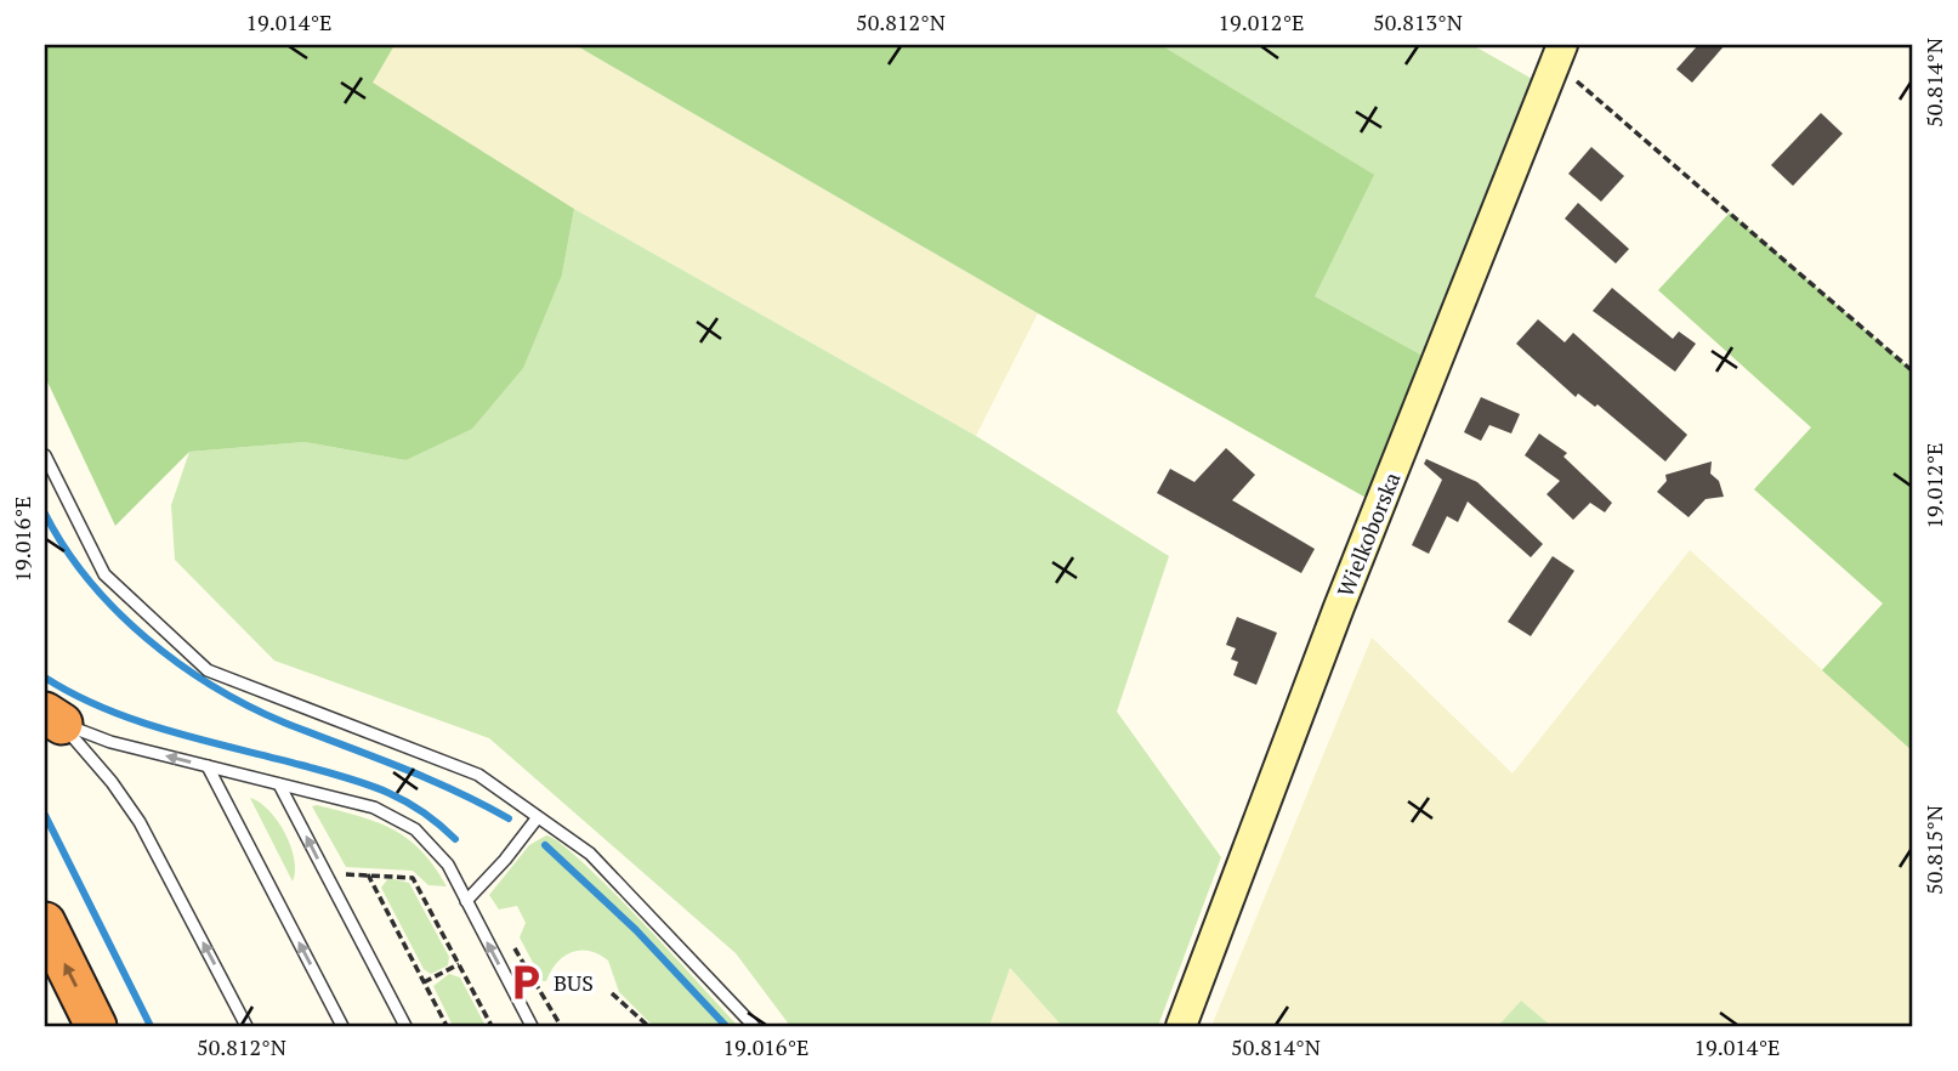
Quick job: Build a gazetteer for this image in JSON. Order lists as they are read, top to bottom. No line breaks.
{"streets":{"street":["Wielkoborska"]},"places":{"parking":["BUS"]},"coordinates":["19.014°E","50.812°N","19.012°E","50.813°N","50.814°N","19.016°E","50.815°N"]}
